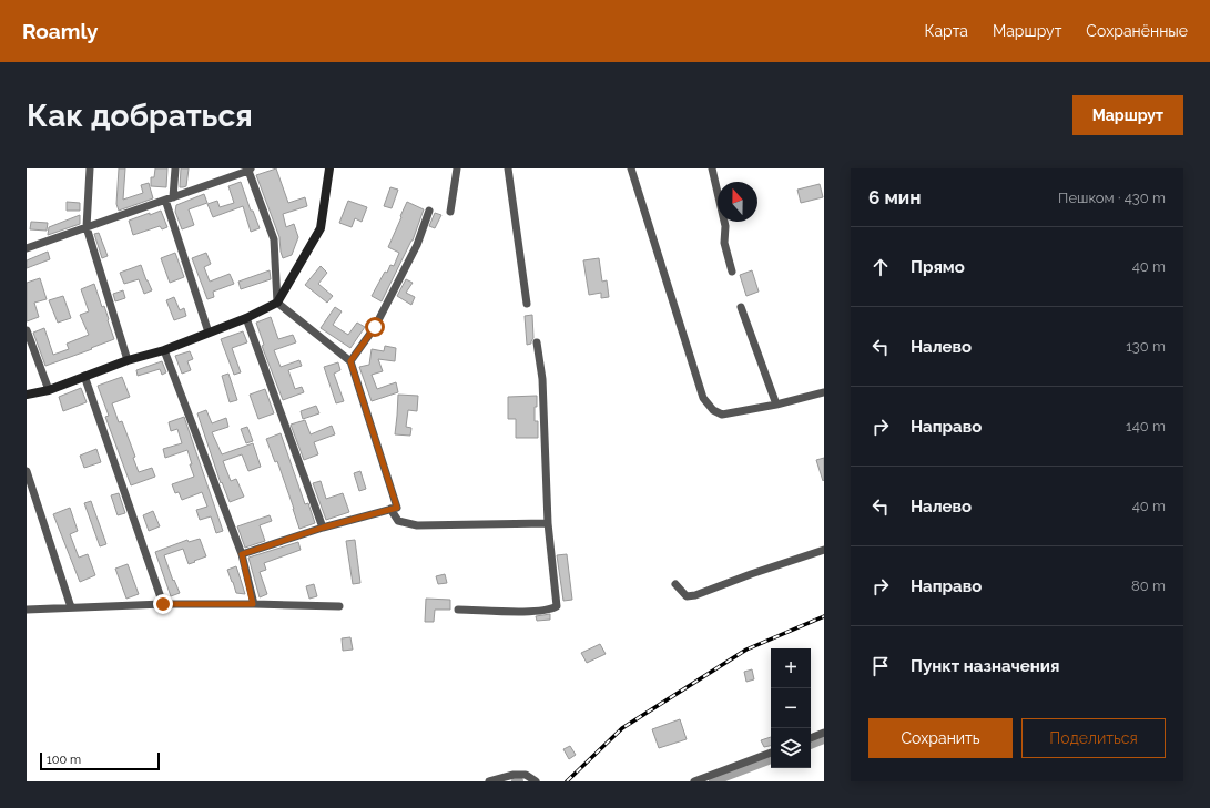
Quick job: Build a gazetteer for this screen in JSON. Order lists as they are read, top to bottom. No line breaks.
{"scale_bar":"100 m","north":"top","page":{"header":"Roamly","nav":["Карта","Маршрут","Сохранённые"],"buttons":["Маршрут",["Сохранить","Поделиться"]],"title":"Как добраться","heading":["6 мин","Пешком · 430 m"],"list":[["Прямо","40 m"],["Налево","130 m"],["Направо","140 m"],["Налево","40 m"],["Направо","80 m"],"Пункт назначения"],"map_buttons":["+","−"],"scale":"100 m"}}
